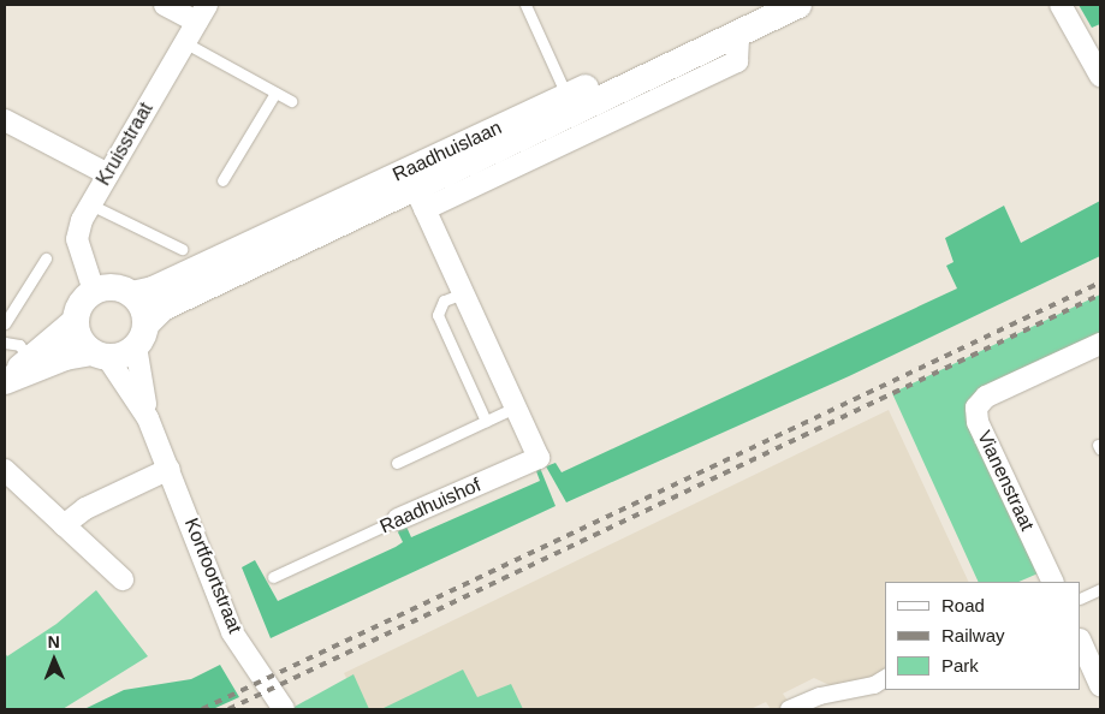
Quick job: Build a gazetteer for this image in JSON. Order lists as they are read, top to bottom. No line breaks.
{"streets":{"street":["Kruisstraat","Raadhuislaan","Vianenstraat","Raadhuishof","Kortfoortstraat"]},"crossings":[["Kruisstraat","Raadhuislaan"],["Kruisstraat","Kortfoortstraat"],["Raadhuislaan","Raadhuishof"],["Raadhuislaan","Kortfoortstraat"]],"legend":["Road","Railway","Park"],"north":"top"}
